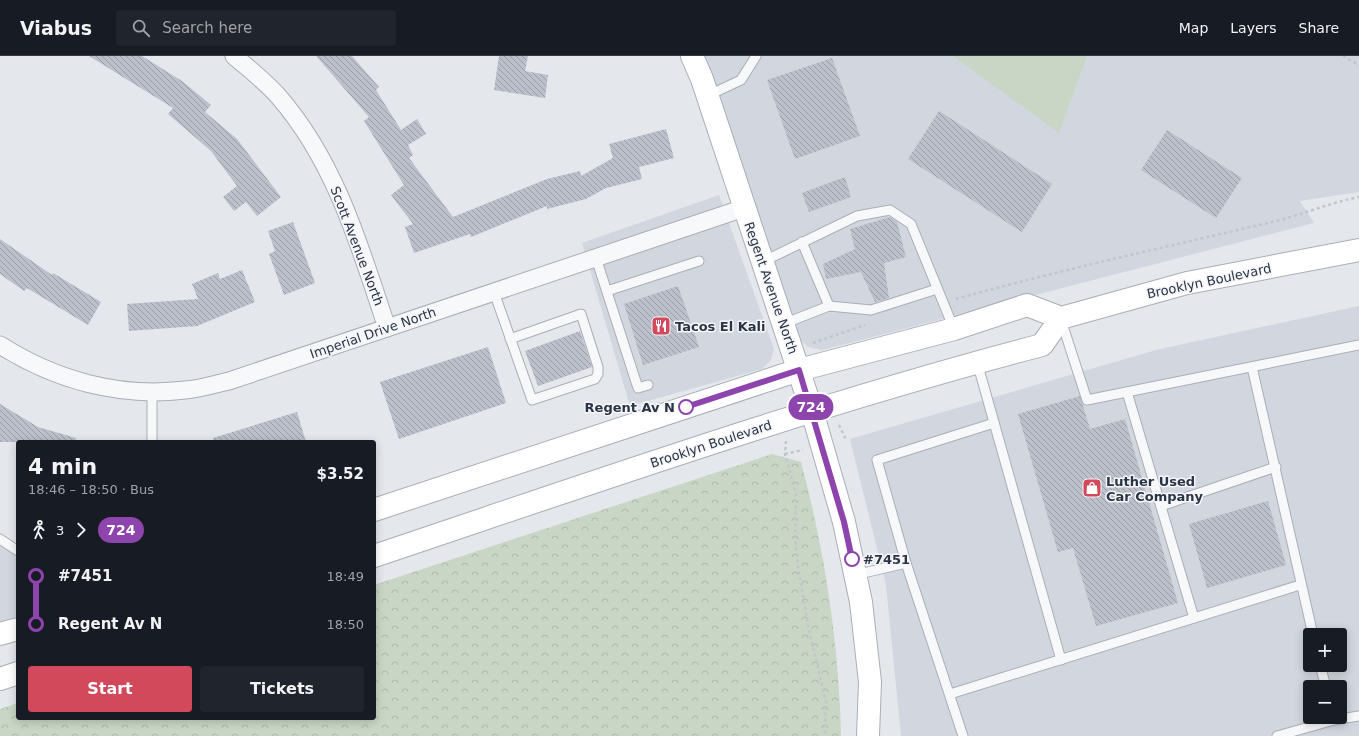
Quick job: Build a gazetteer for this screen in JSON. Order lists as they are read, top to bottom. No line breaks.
{"streets":{"main road":["Brooklyn Boulevard","Regent Avenue North"],"street":["Scott Avenue North","Imperial Drive North"]},"crossings":[["Scott Avenue North","Imperial Drive North"],["Brooklyn Boulevard","Regent Avenue North"],["Regent Avenue North","Imperial Drive North"]],"places":{"restaurant":["Tacos El Kali"],"other":["Regent Av N","#7451"],"shop":["Luther Used Car Company"]},"lines":["bus line 724"],"page":{"header":"Viabus","search":"Search here","nav":["Map","Layers","Share"],"on_map":"724","heading":["4 min","18:46 – 18:50 · Bus","$3.52"],"legs":["3","724"],"list":[{"name":"#7451","value":"18:49"},{"name":"Regent Av N","value":"18:50"}],"map_buttons":["+","−"],"buttons":["Start","Tickets"]}}
